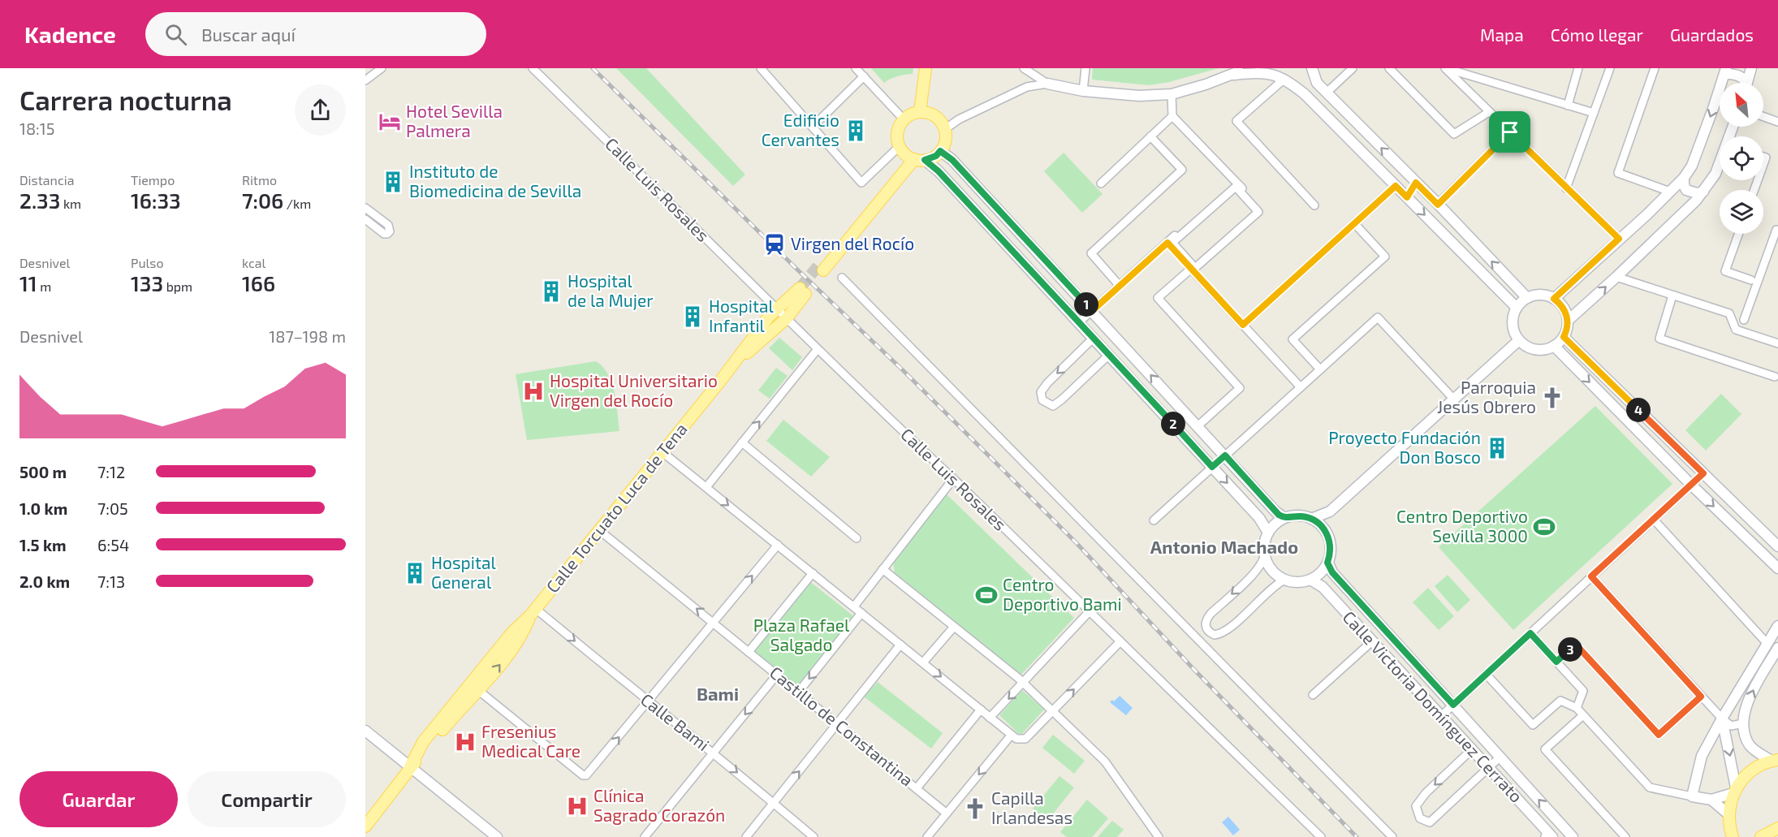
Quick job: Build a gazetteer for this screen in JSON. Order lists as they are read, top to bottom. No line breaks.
{"streets":{"main road":["Calle Torcuato Luca de Tena"],"street":["Calle Luis Rosales","Calle Victoria Domínguez Cerrato","Calle Bami","Castillo de Constantina"]},"crossings":[["Calle Luis Rosales","Calle Torcuato Luca de Tena"],["Calle Torcuato Luca de Tena","Calle Bami"],["Calle Torcuato Luca de Tena","Castillo de Constantina"]],"one_way":["Calle Bami"],"districts":["Antonio Machado","Bami"],"parks":["Plaza Rafael Salgado"],"places":{"hotel":["Hotel Sevilla Palmera"],"building":["Edificio Cervantes","Instituto de Biomedicina de Sevilla","Hospital de la Mujer","Hospital Infantil","Proyecto Fundación Don Bosco","Hospital General"],"station":["Virgen del Rocío"],"hospital":["Hospital Universitario Virgen del Rocío","Fresenius Medical Care","Clínica Sagrado Corazón"],"church":["Parroquia Jesús Obrero","Capilla Irlandesas"],"sports":["Centro Deportivo Sevilla 3000","Centro Deportivo Bami"]},"north":"top left","page":{"header":"Kadence","search":"Buscar aquí","nav":["Mapa","Cómo llegar","Guardados"],"heading":["Carrera nocturna","18:15"],"stats":[["Distancia","2.33 km"],["Tiempo","16:33"],["Ritmo","7:06 /km"],["Desnivel","11 m"],["Pulso","133 bpm"],["kcal","166"]],"pins":["1","4","2","3"],"chart":["Desnivel","187–198 m"],"list":[{"name":"500 m","note":"7:12"},{"name":"1.0 km","note":"7:05"},{"name":"1.5 km","note":"6:54"},{"name":"2.0 km","note":"7:13"}],"buttons":["Guardar","Compartir"]}}
